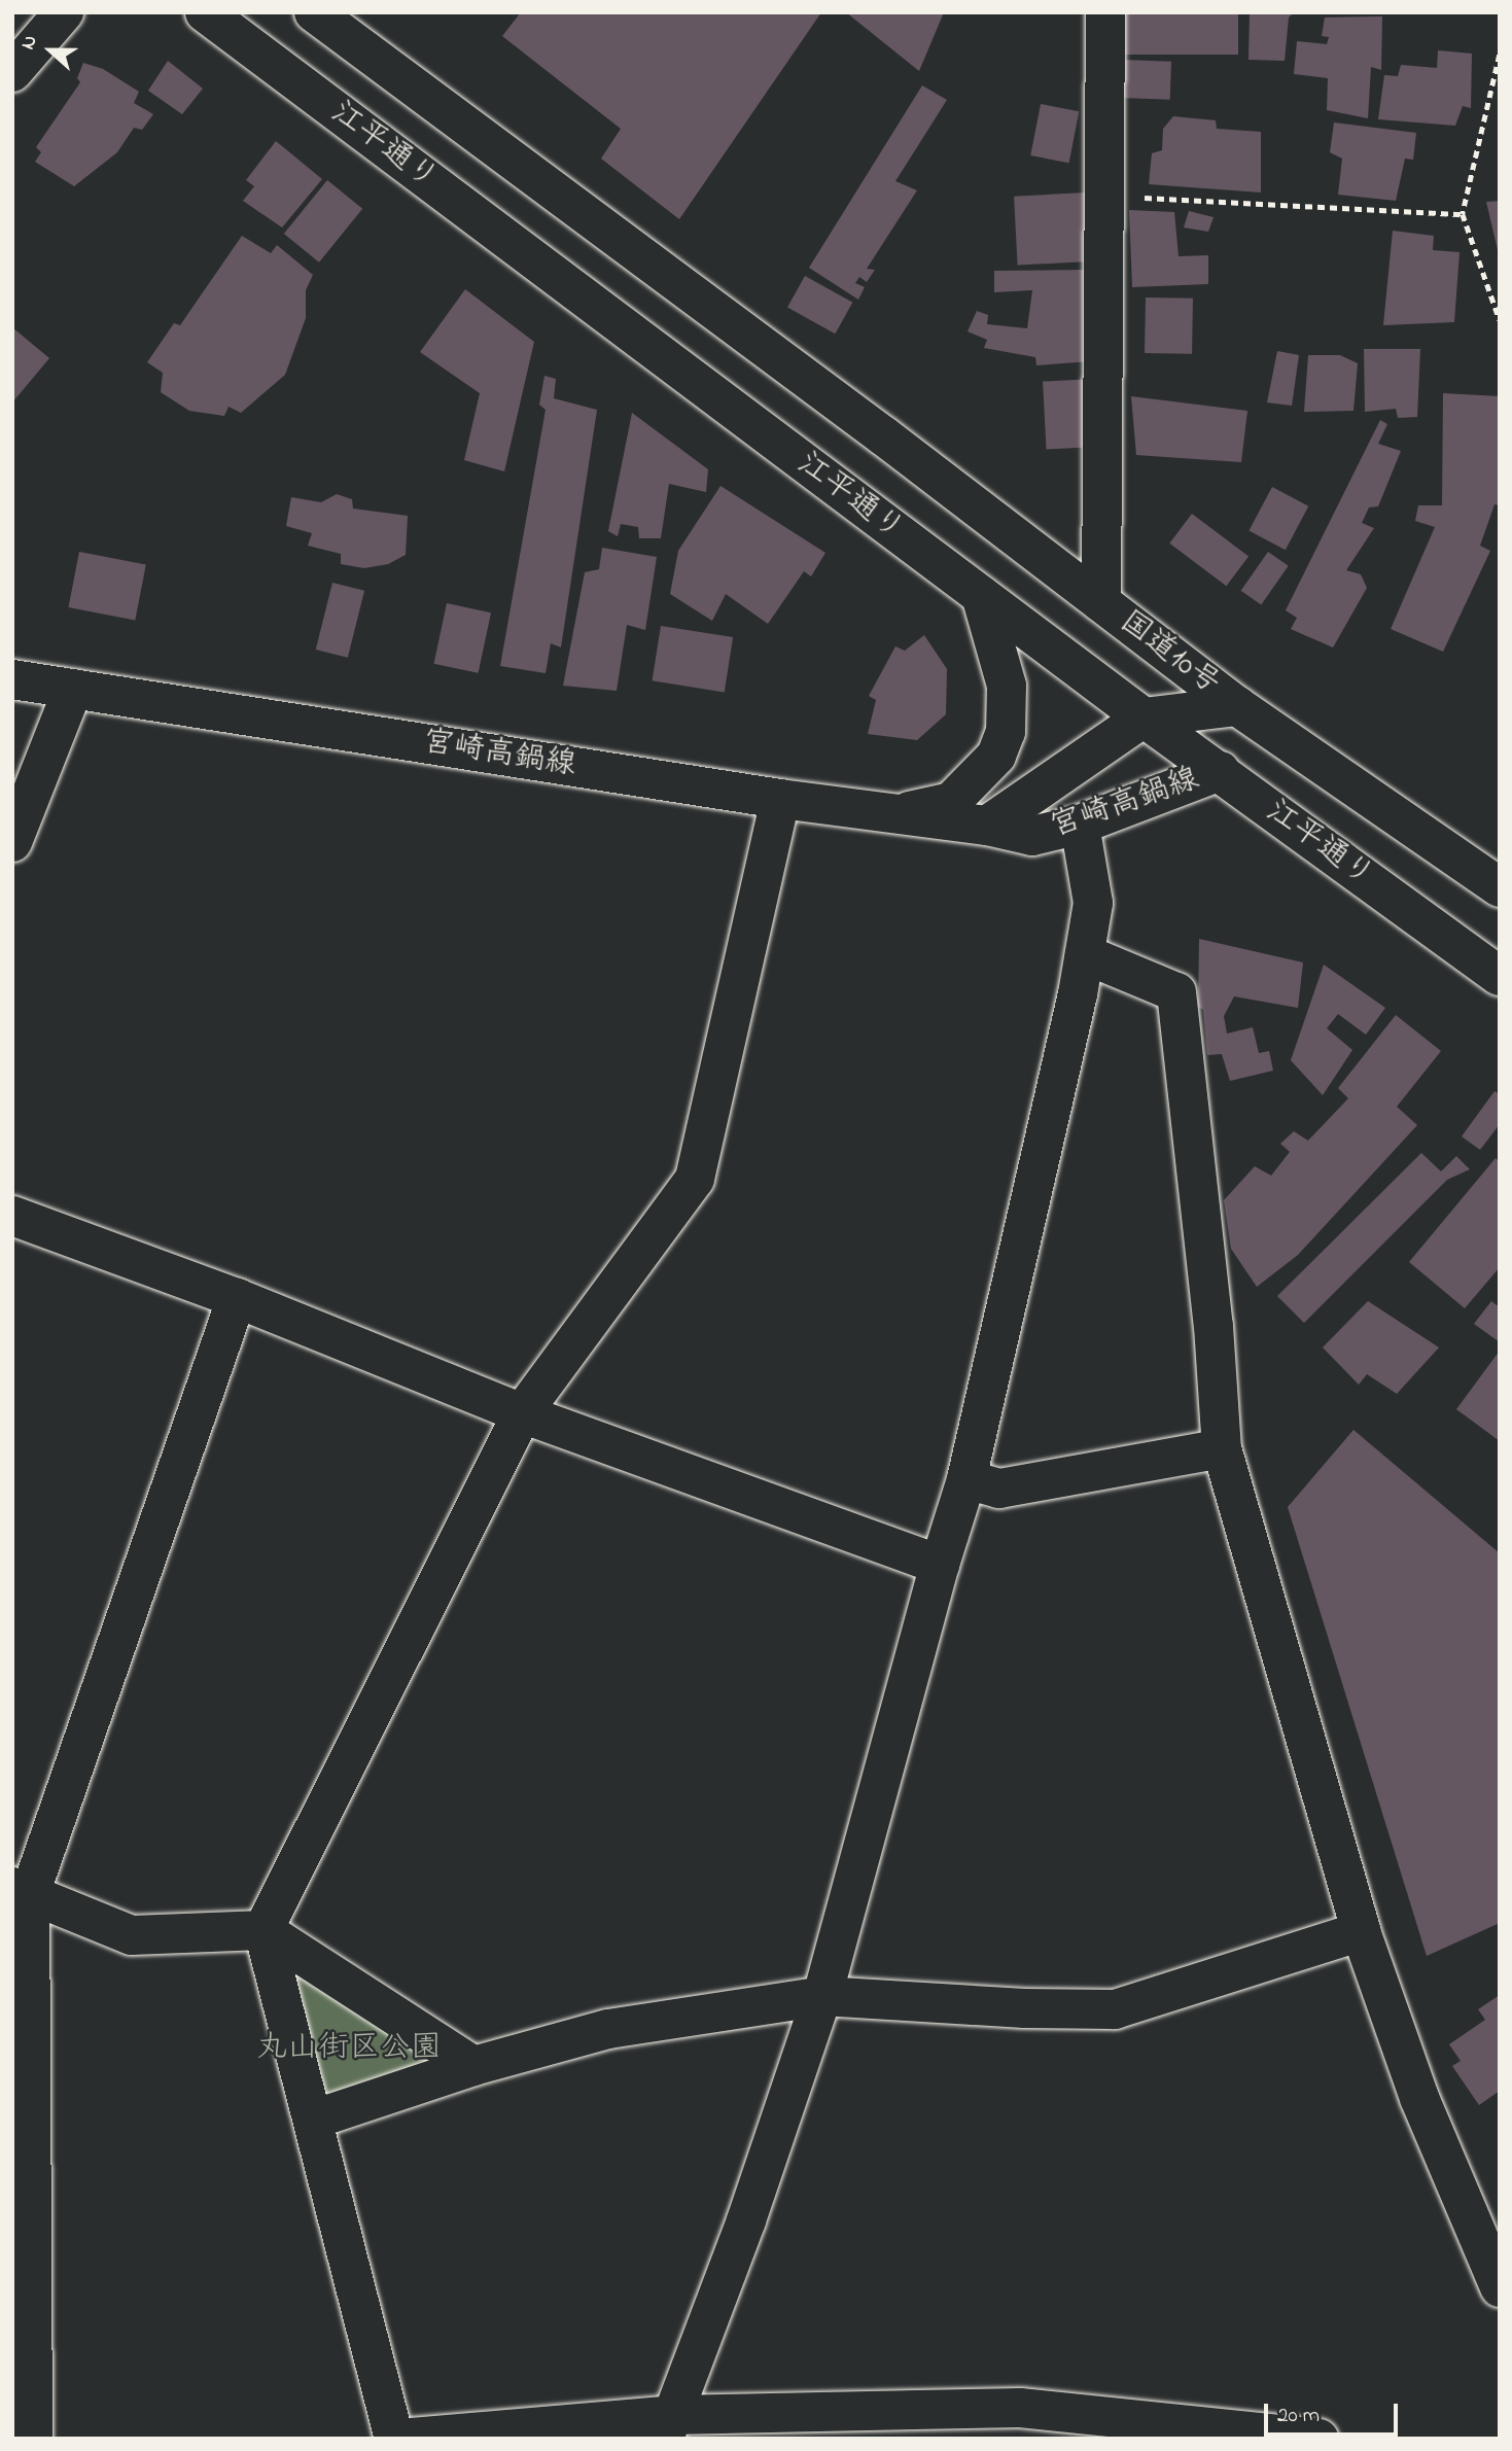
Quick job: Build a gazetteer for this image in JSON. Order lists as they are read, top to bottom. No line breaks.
{"streets":{"main road":["江平通り","国道10号","宮崎高鍋線"]},"crossings":[["江平通り","宮崎高鍋線"],["国道10号","宮崎高鍋線"]],"parks":["丸山街区公園"],"scale_bar":"20 m","north":"left"}
